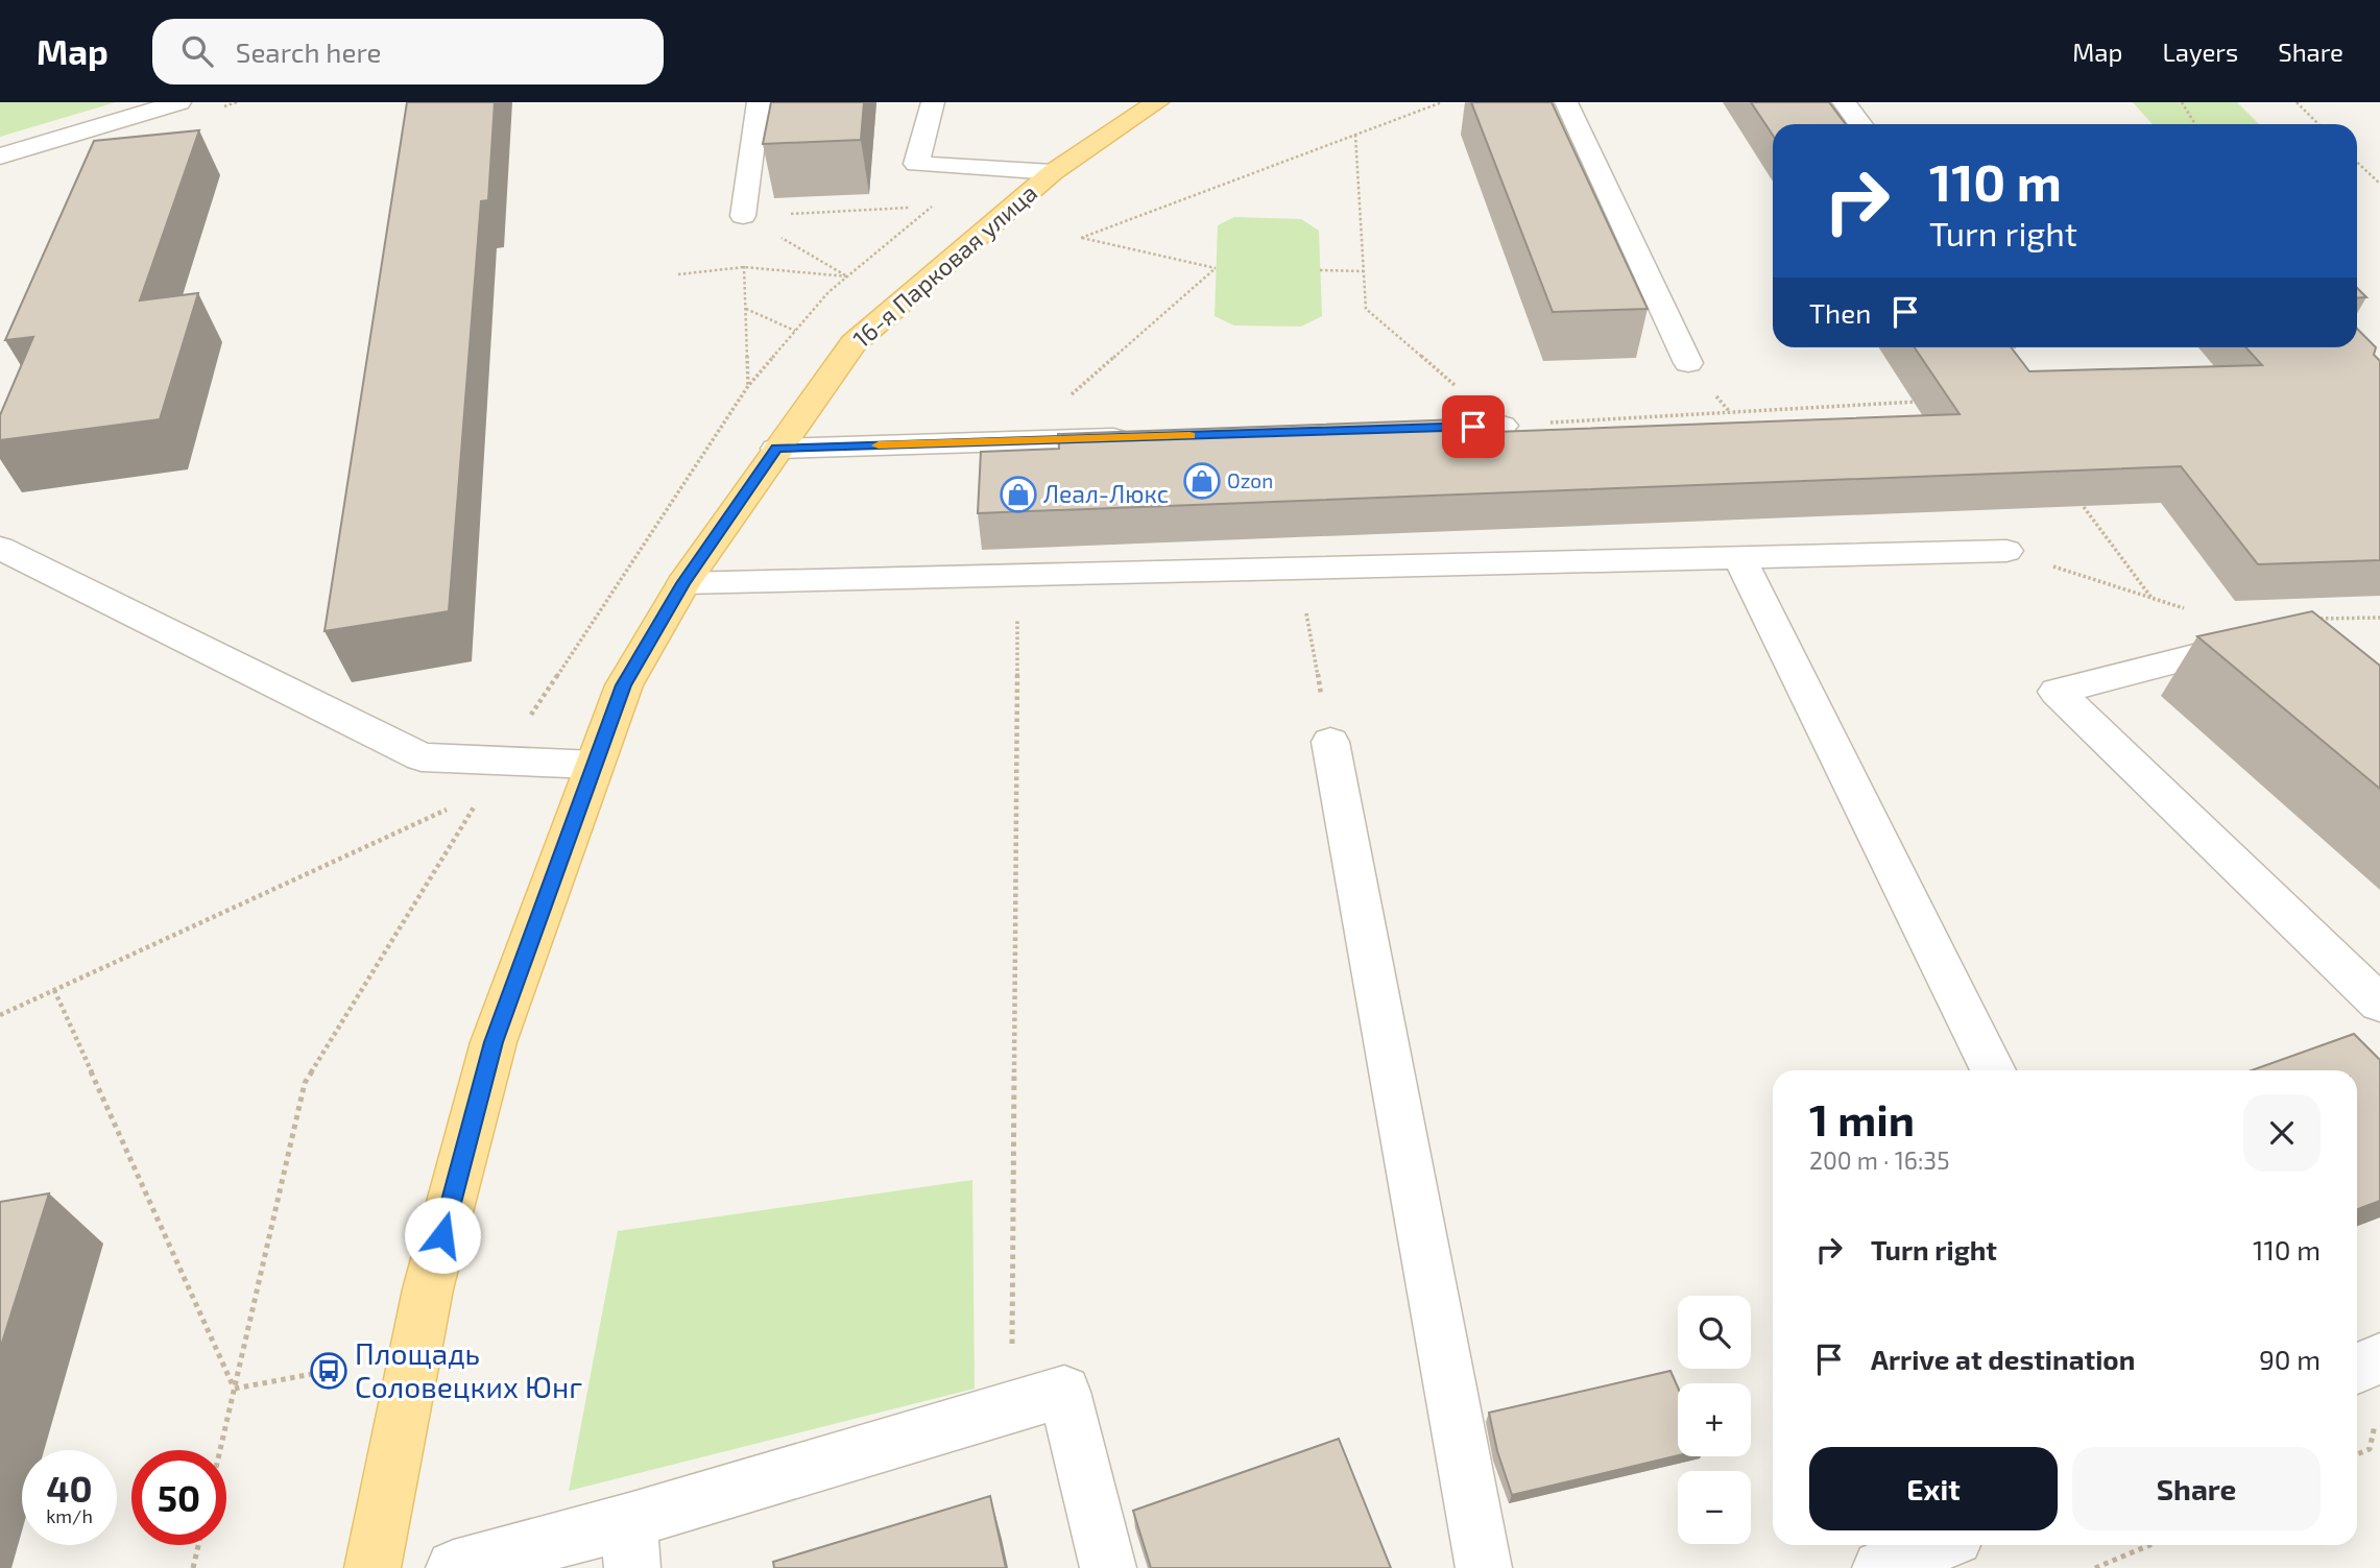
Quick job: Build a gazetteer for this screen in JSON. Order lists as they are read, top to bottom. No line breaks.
{"streets":{"main road":["16-я Парковая улица"]},"places":{"shop":["Ozon","Леал-Люкс"],"bus stop":["Площадь Соловецких Юнг"]},"page":{"header":"Map","search":"Search here","nav":["Map","Layers","Share"],"turn":["110 m","Turn right"],"then":"Then","heading":["1 min","200 m · 16:35"],"list":[{"name":"Turn right","value":"110 m"},{"name":"Arrive at destination","value":"90 m"}],"map_buttons":["+","−"],"buttons":["Exit","Share"],"speed":"40 km/h","limit":"50"}}
